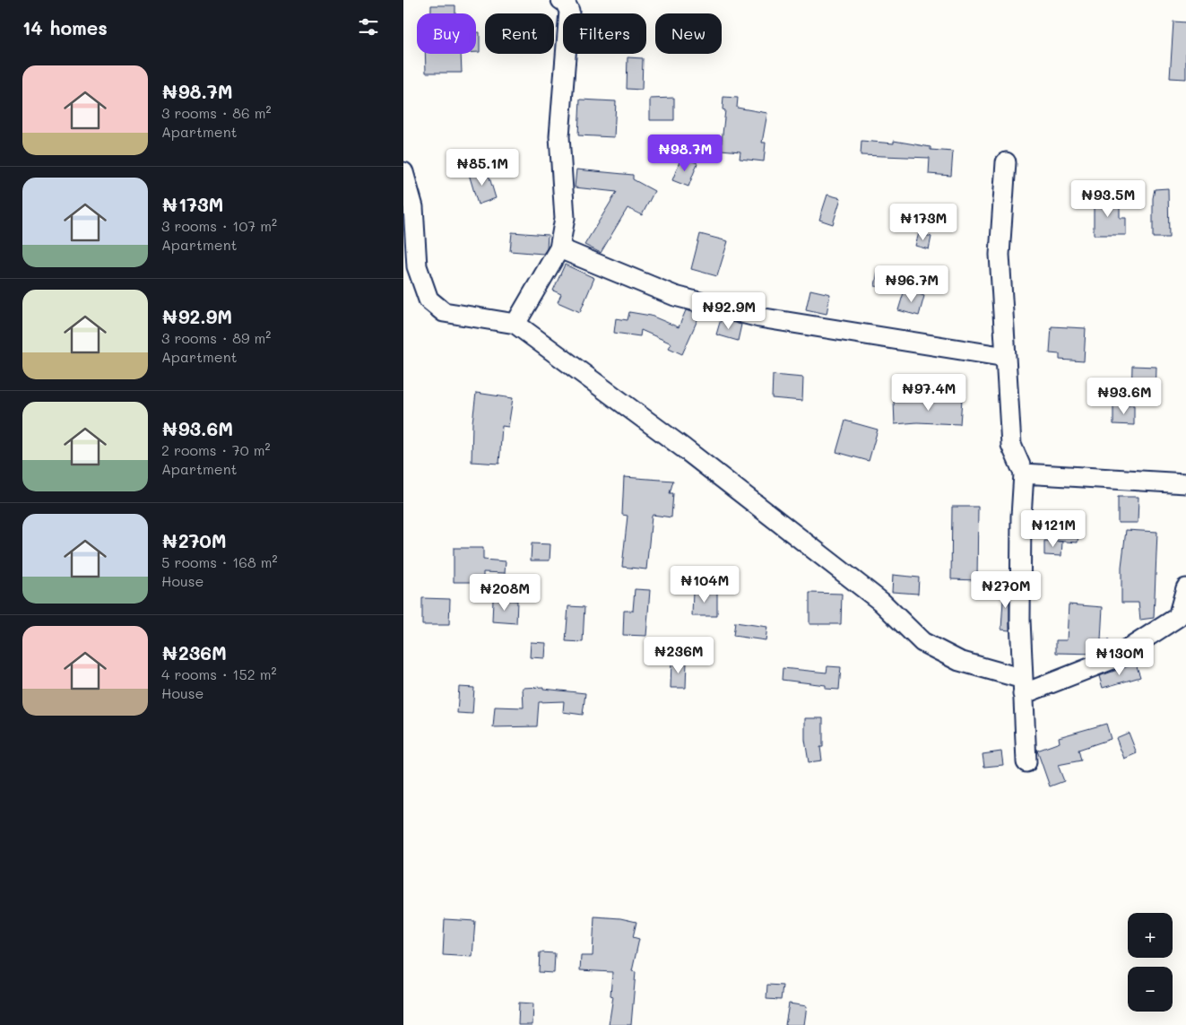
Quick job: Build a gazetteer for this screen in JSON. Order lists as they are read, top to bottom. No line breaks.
{"page":{"heading":"14 homes","chip":["Buy","Rent","Filters","New"],"list":[{"name":"₦98.7M","note":"3 rooms · 86 m² · Apartment"},{"name":"₦173M","note":"3 rooms · 107 m² · Apartment"},{"name":"₦92.9M","note":"3 rooms · 89 m² · Apartment"},{"name":"₦93.6M","note":"2 rooms · 70 m² · Apartment"},{"name":"₦270M","note":"5 rooms · 168 m² · House"},{"name":"₦236M","note":"4 rooms · 152 m² · House"}],"price":["₦98.7M","₦85.1M","₦93.5M","₦173M","₦96.7M","₦92.9M","₦97.4M","₦93.6M","₦121M","₦104M","₦270M","₦208M","₦236M","₦130M"],"map_buttons":["+","−"]}}
